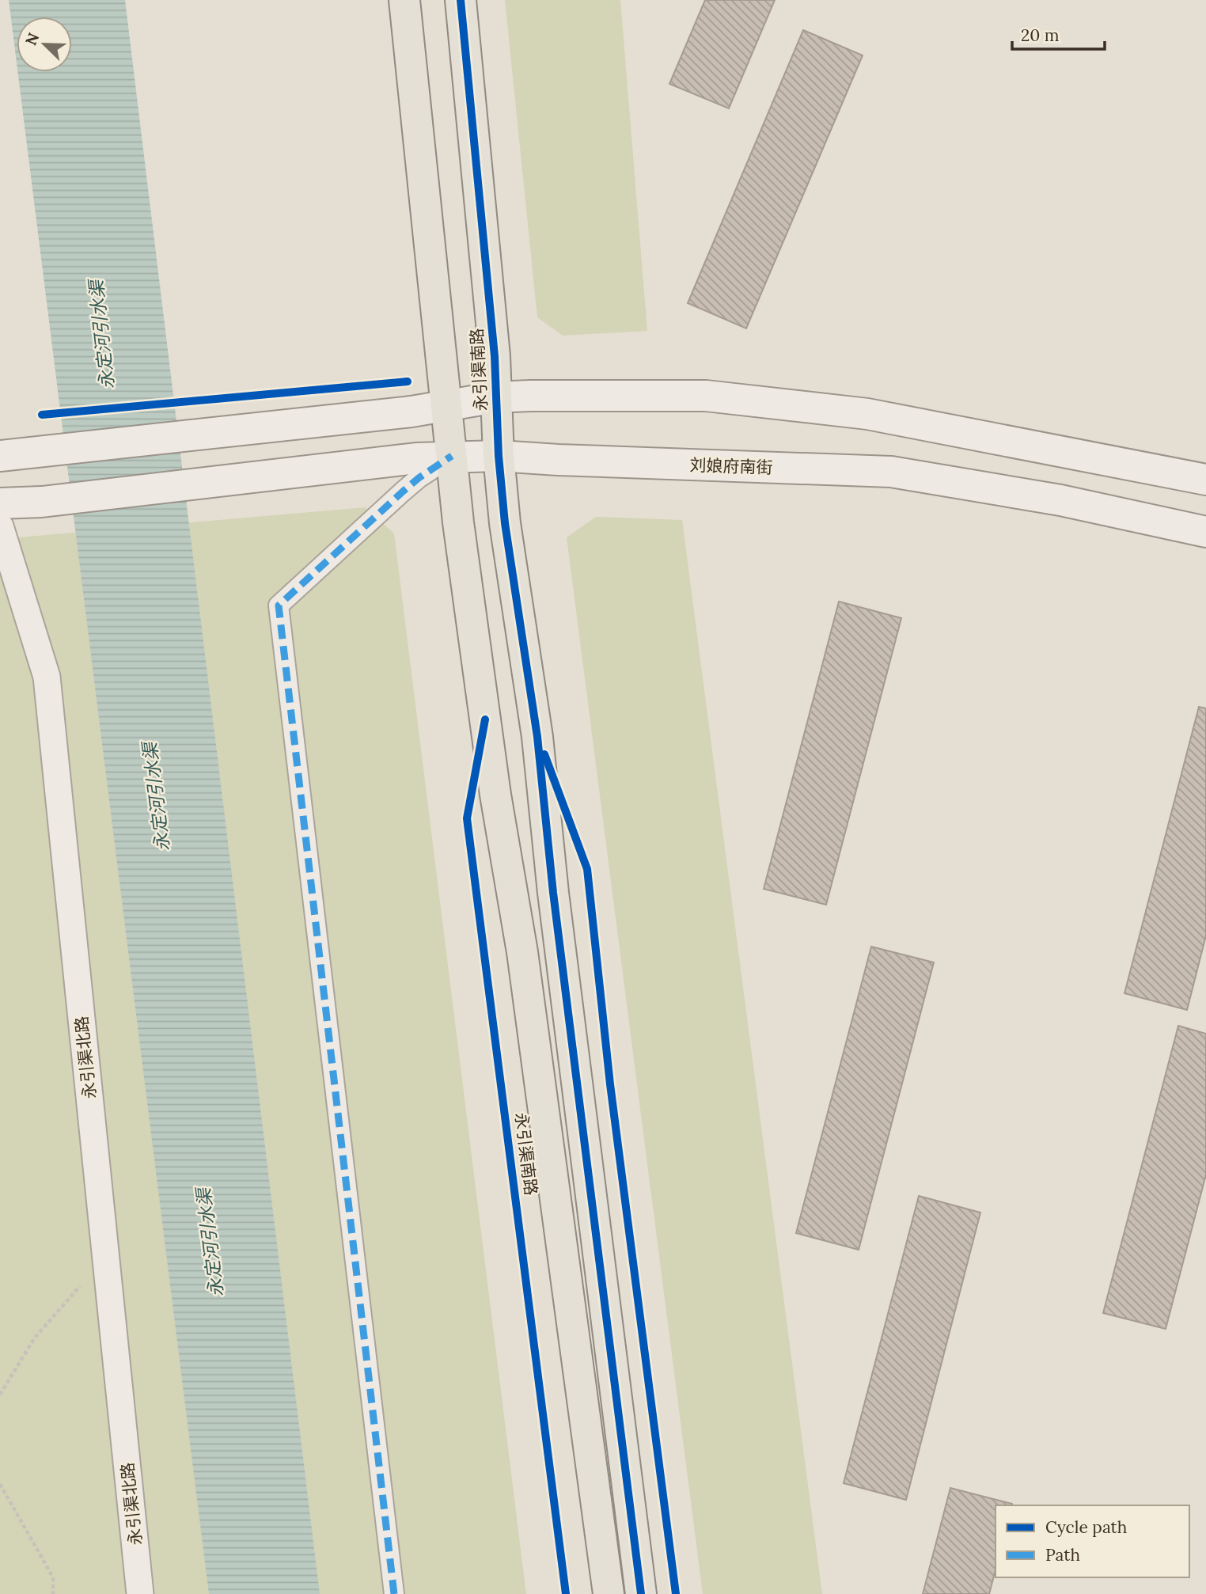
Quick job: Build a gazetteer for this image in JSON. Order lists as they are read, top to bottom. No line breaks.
{"streets":{"main road":["永引渠南路","刘娘府南街"],"street":["永引渠北路"]},"crossings":[["永引渠南路","刘娘府南街"]],"water":["永定河引水渠"],"legend":["Cycle path","Path"],"scale_bar":"20 m","north":"top left"}
